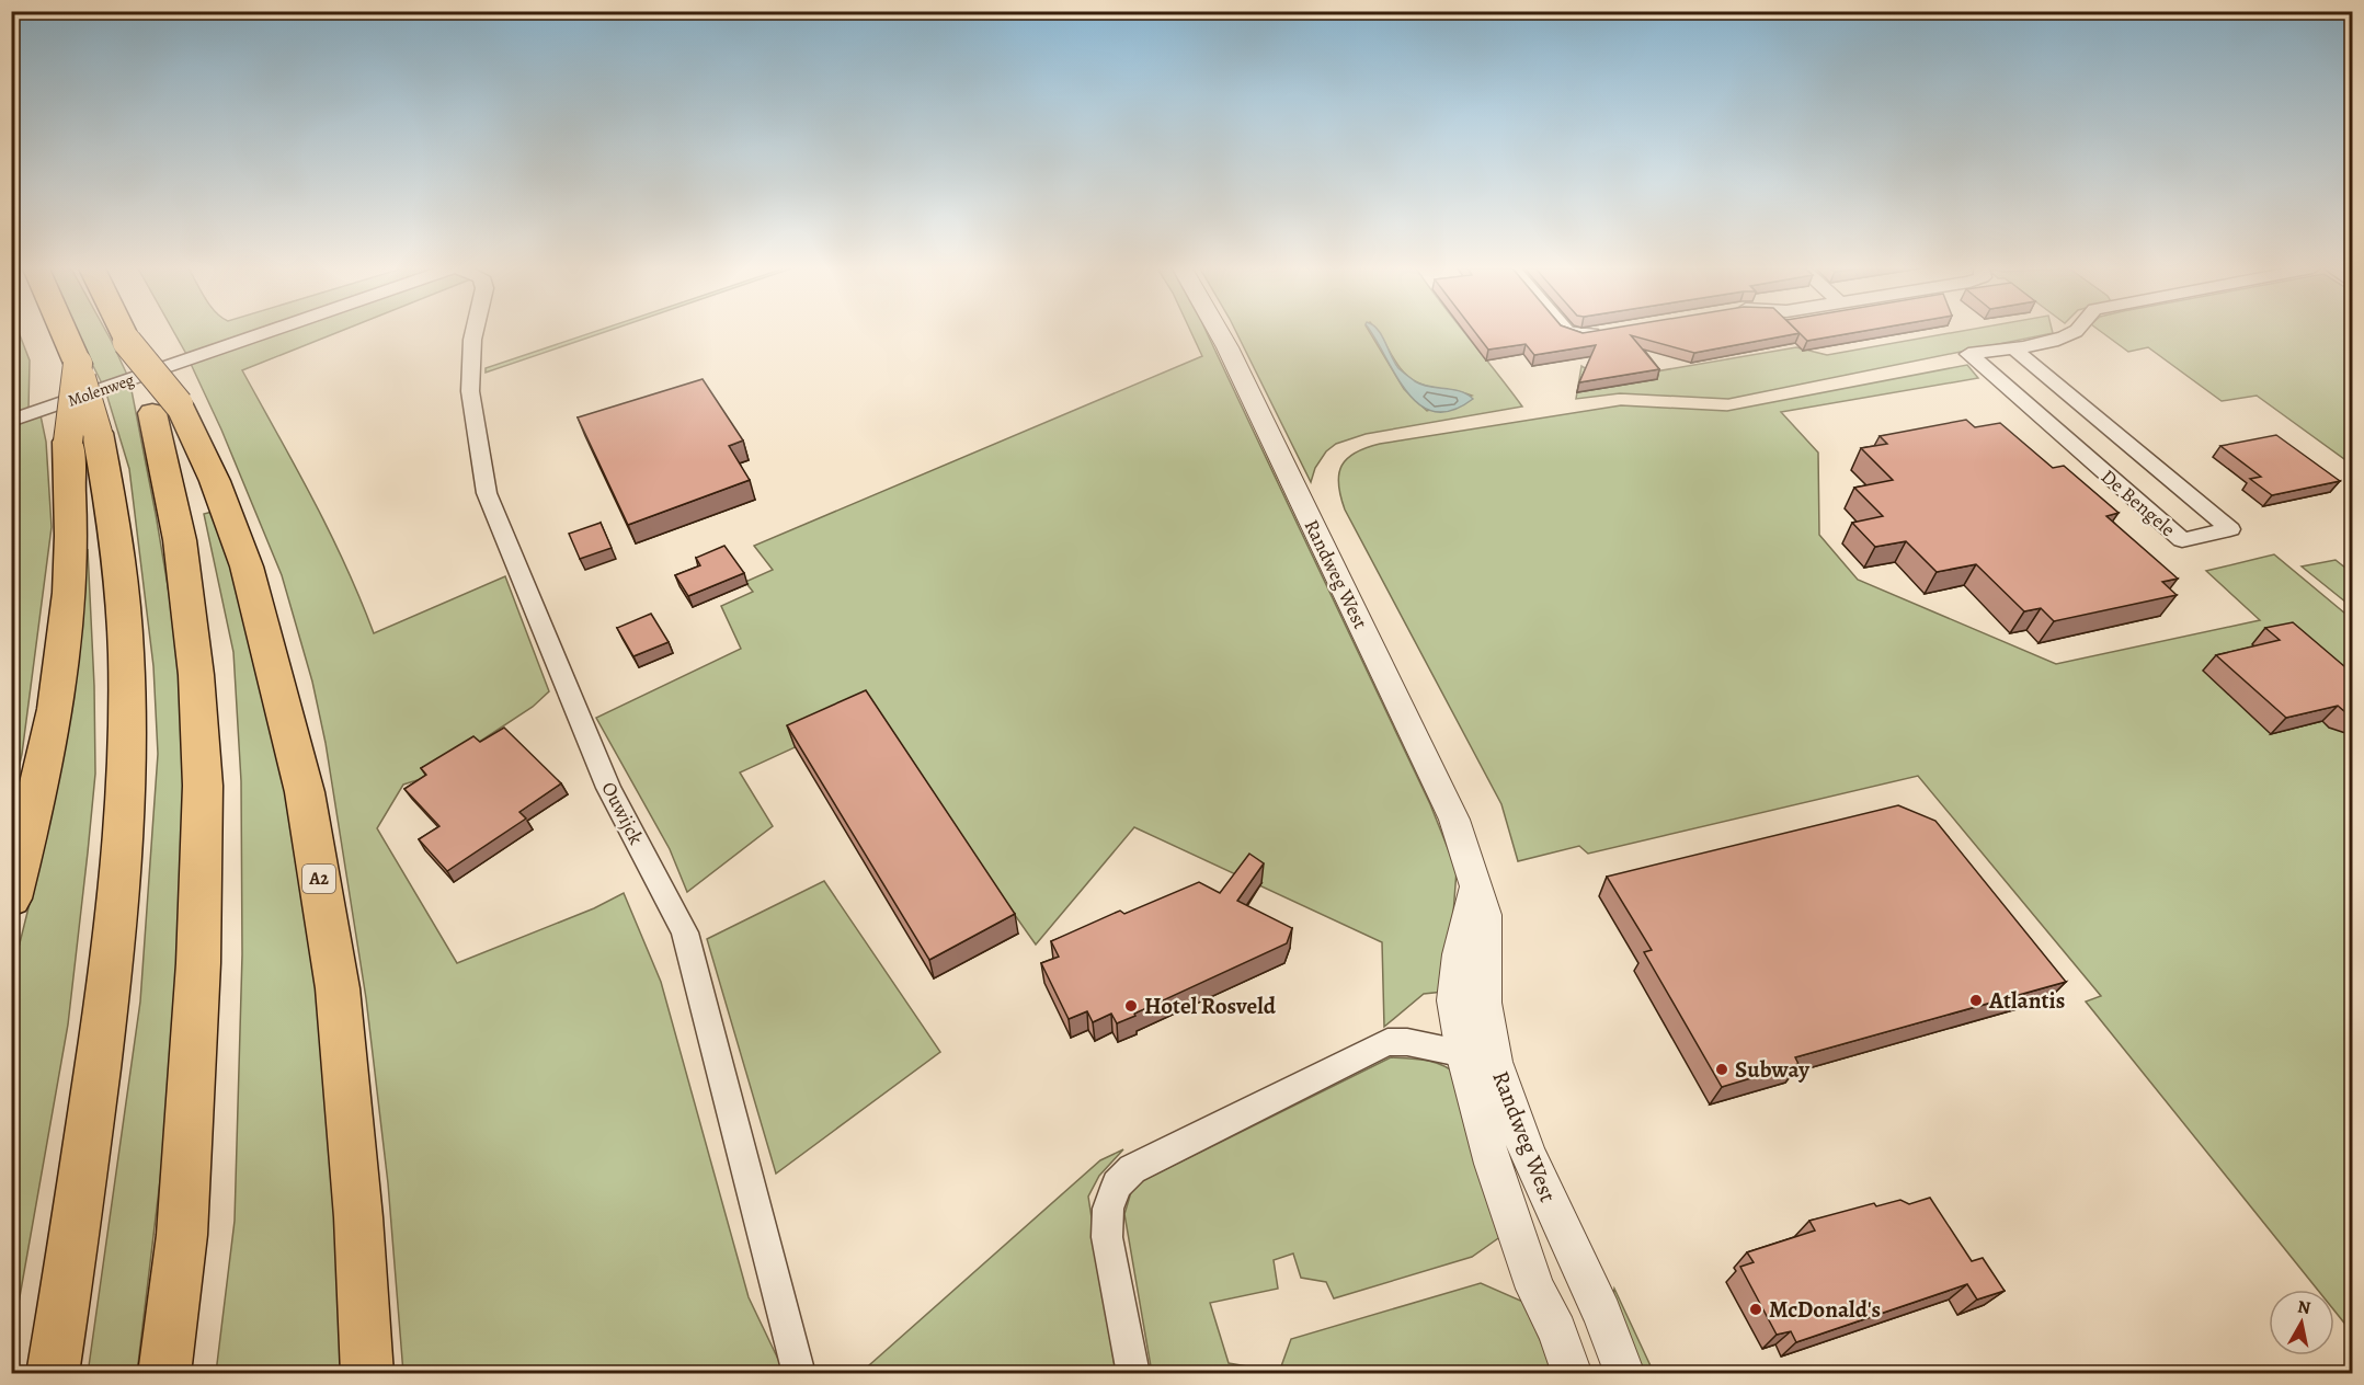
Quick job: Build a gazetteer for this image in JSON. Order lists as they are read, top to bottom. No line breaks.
{"streets":{"highway":["A2"],"street":["Molenweg","De Bengele","Randweg West","Ouwijck"]},"places":["Atlantis","Hotel Rosveld","Subway","McDonald's"],"north":"top"}
